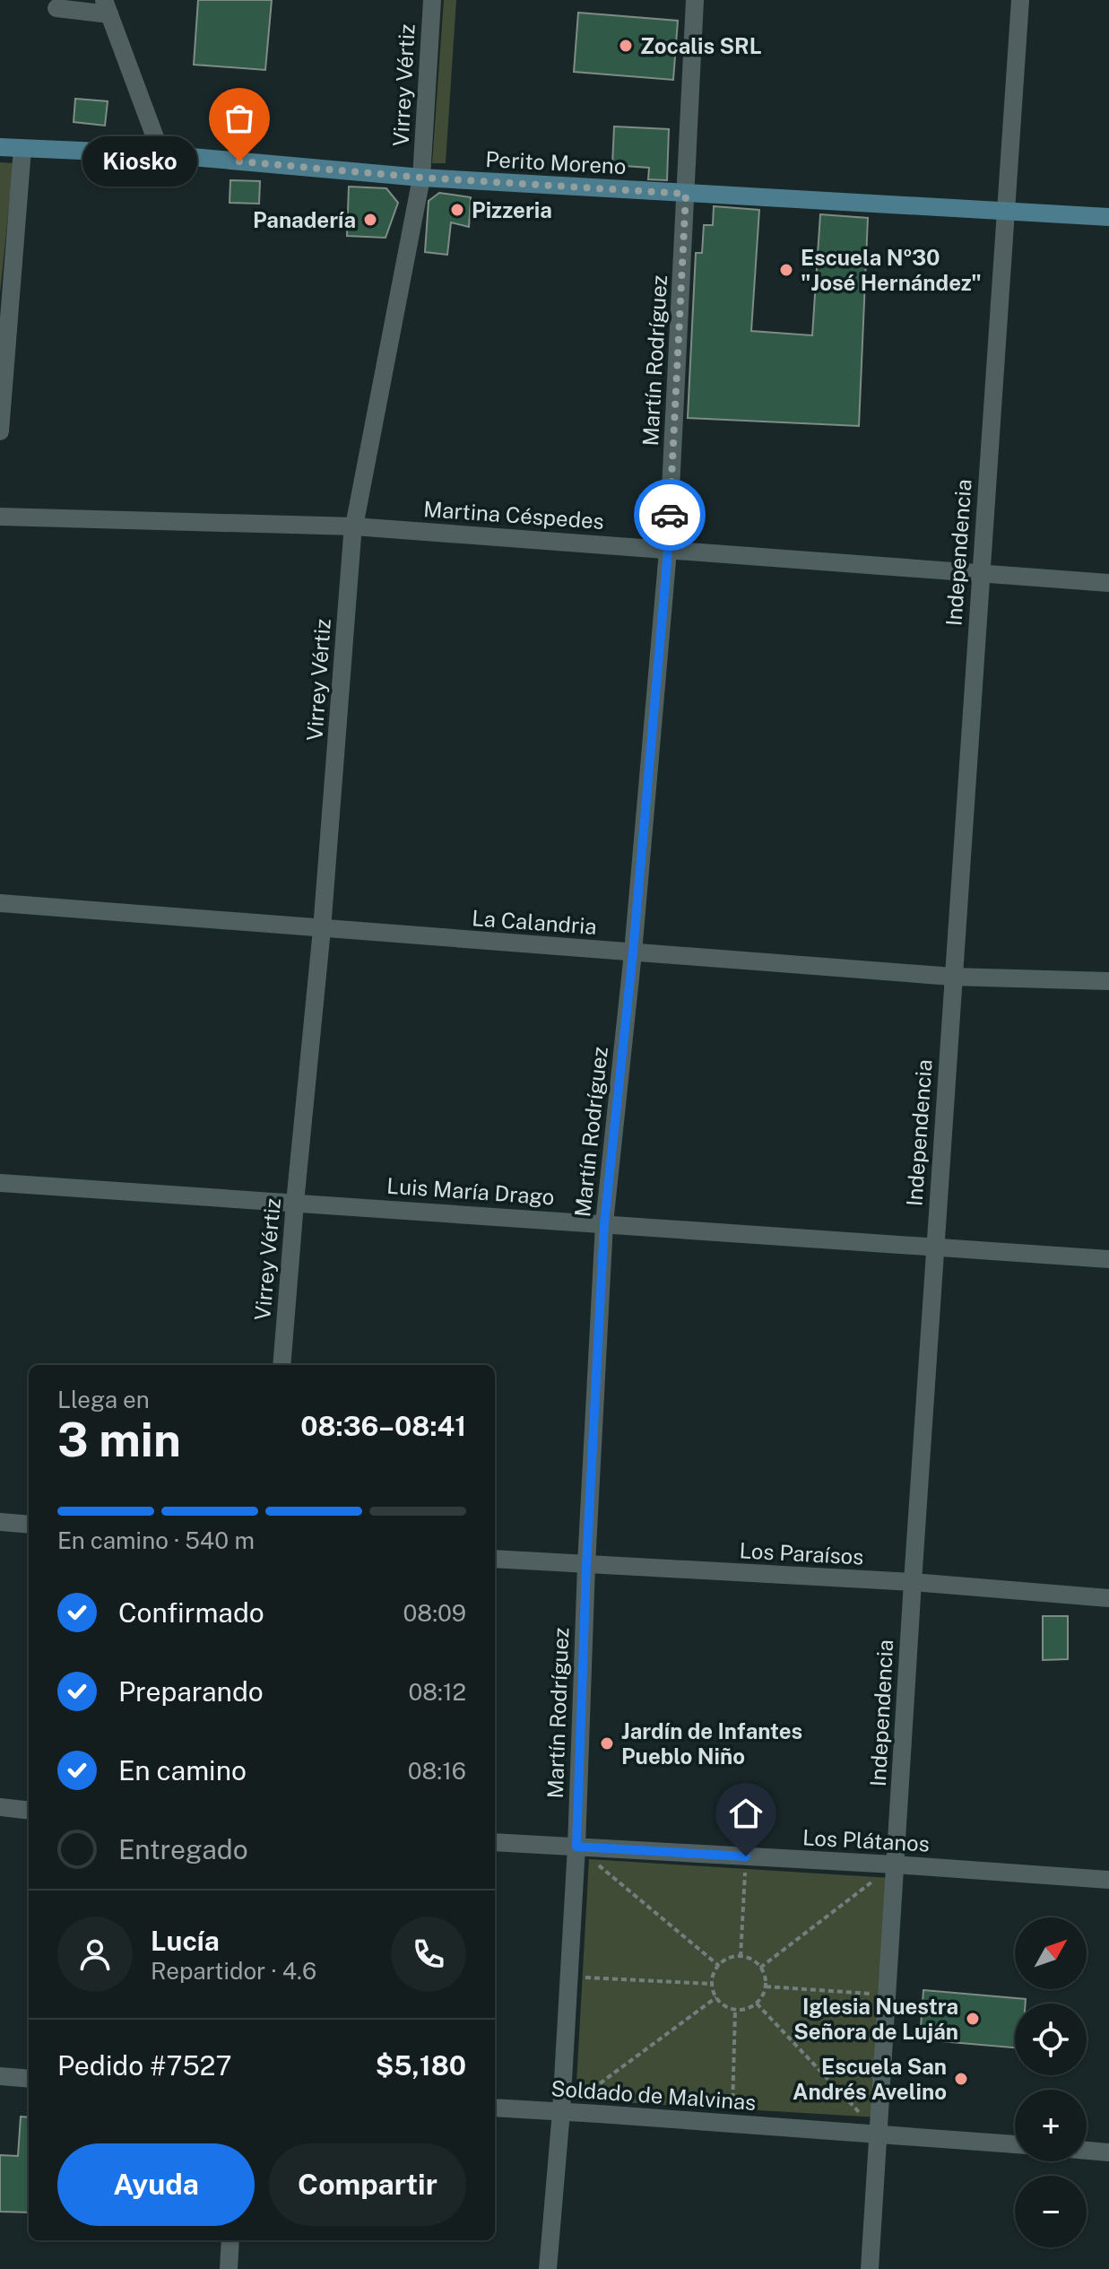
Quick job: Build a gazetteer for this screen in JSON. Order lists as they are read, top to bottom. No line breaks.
{"streets":{"street":["Virrey Vértiz","Perito Moreno","Martín Rodríguez","Martina Céspedes","Independencia","La Calandria","Luis María Drago","Los Paraísos","Los Plátanos","Soldado de Malvinas"]},"crossings":[["Virrey Vértiz","Perito Moreno"],["Virrey Vértiz","Martina Céspedes"],["Virrey Vértiz","La Calandria"],["Virrey Vértiz","Luis María Drago"],["Perito Moreno","Martín Rodríguez"],["Perito Moreno","Independencia"],["Martín Rodríguez","Martina Céspedes"],["Martín Rodríguez","La Calandria"],["Martín Rodríguez","Luis María Drago"],["Martín Rodríguez","Los Paraísos"],["Martín Rodríguez","Los Plátanos"],["Martín Rodríguez","Soldado de Malvinas"],["Martina Céspedes","Independencia"],["Independencia","La Calandria"],["Independencia","Luis María Drago"],["Independencia","Los Paraísos"],["Independencia","Los Plátanos"],["Independencia","Soldado de Malvinas"]],"places":["Zocalis SRL","Kiosko","Pizzeria","Panadería","Escuela Nº30 \"José Hernández\"","Jardín de Infantes Pueblo Niño","Iglesia Nuestra Señora de Luján","Escuela San Andrés Avelino"],"north":"top right","page":{"bubble":"Kiosko","heading":["3 min","Llega en","08:36–08:41"],"panel":["Lucía","Repartidor · 4.6","Pedido #7527","$5,180"],"bar":"En camino · 540 m","list":[["Confirmado","08:09"],["Preparando","08:12"],["En camino","08:16"],"Entregado"],"map_buttons":["+","−"],"buttons":["Ayuda","Compartir"]}}
